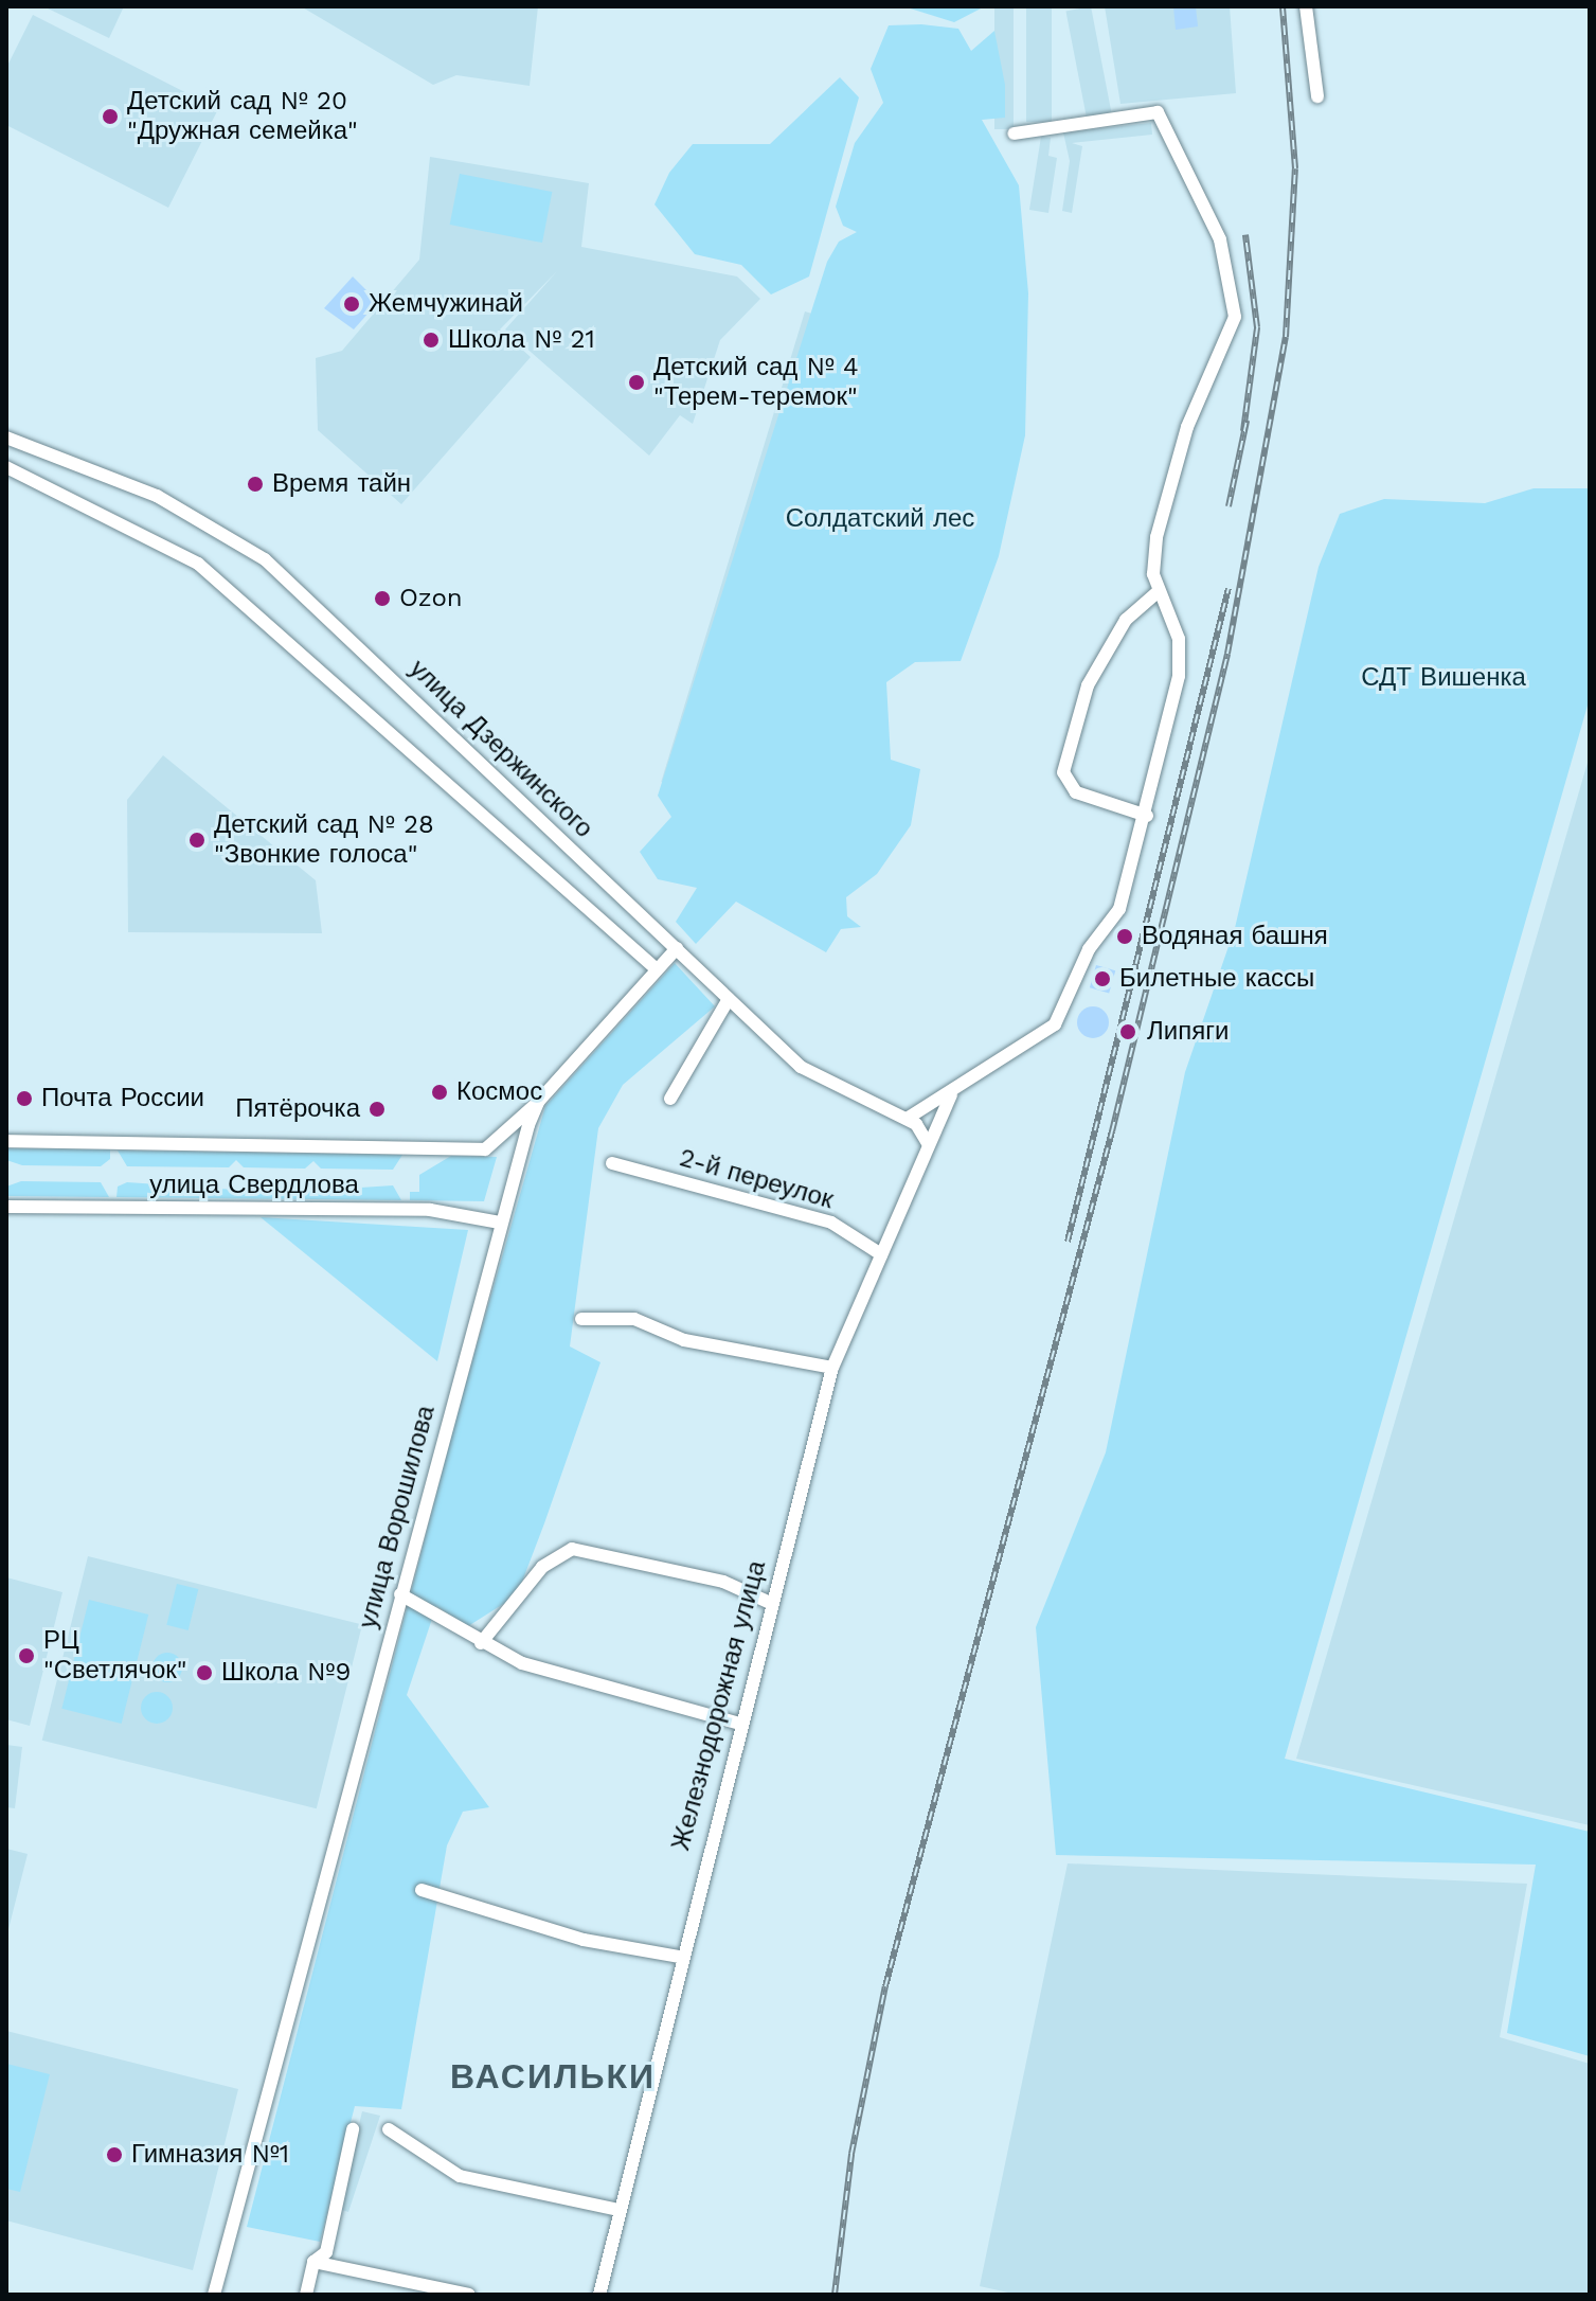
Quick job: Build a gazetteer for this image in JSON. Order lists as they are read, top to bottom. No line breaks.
{"streets":{"street":["улица Дзержинского","2-й переулок","улица Свердлова","улица Ворошилова","Железнодорожная улица"]},"crossings":[["улица Дзержинского","улица Ворошилова"],["улица Дзержинского","Железнодорожная улица"],["2-й переулок","Железнодорожная улица"],["улица Свердлова","улица Ворошилова"]],"districts":["ВАСИЛЬКИ"],"parks":["Солдатский лес","СДТ Вишенка"],"places":["Детский сад № 20 \"Дружная семейка\"","Жемчужинай","Школа № 21","Детский сад № 4 \"Терем-теремок\"","Время тайн","Ozon","Детский сад № 28 \"Звонкие голоса\"","Водяная башня","Билетные кассы","Липяги","Космос","Почта России","Пятёрочка","РЦ \"Светлячок\"","Школа №9","Гимназия №1"]}
